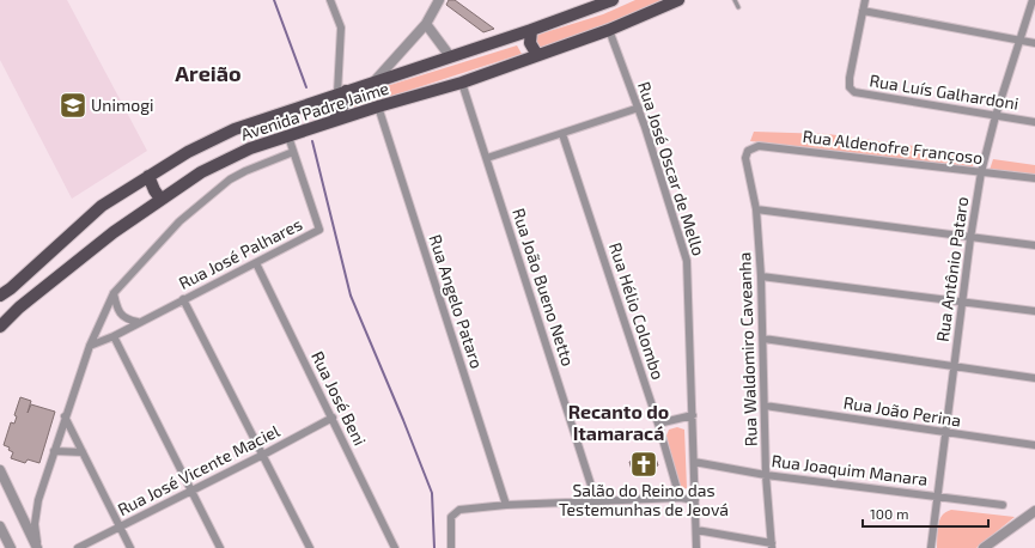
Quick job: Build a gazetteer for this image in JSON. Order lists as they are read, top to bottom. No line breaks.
{"streets":{"main road":["Avenida Padre Jaime"],"street":["Rua Luís Galhardoni","Rua Aldenofre Françoso","Rua José Oscar de Mello","Rua José Palhares","Rua Antônio Pataro","Rua João Bueno Netto","Rua Angelo Pataro","Rua Hélio Colombo","Rua Waldomiro Caveanha","Rua José Beni","Rua João Perina","Rua José Vicente Maciel","Rua Joaquim Manara"]},"crossings":[["Rua Luís Galhardoni","Rua Antônio Pataro"],["Avenida Padre Jaime","Rua José Oscar de Mello"],["Avenida Padre Jaime","Rua José Palhares"],["Avenida Padre Jaime","Rua João Bueno Netto"],["Avenida Padre Jaime","Rua Angelo Pataro"],["Rua Aldenofre Françoso","Rua Antônio Pataro"],["Rua Aldenofre Françoso","Rua Waldomiro Caveanha"],["Rua José Oscar de Mello","Rua Joaquim Manara"],["Rua José Palhares","Rua José Beni"],["Rua Antônio Pataro","Rua João Perina"],["Rua Antônio Pataro","Rua Joaquim Manara"],["Rua Waldomiro Caveanha","Rua João Perina"],["Rua Waldomiro Caveanha","Rua Joaquim Manara"],["Rua José Beni","Rua José Vicente Maciel"]],"districts":["Areião","Recanto do Itamaracá"],"places":{"school or university":["Unimogi"],"church":["Salão do Reino das Testemunhas de Jeová"]},"scale_bar":"100 m"}
